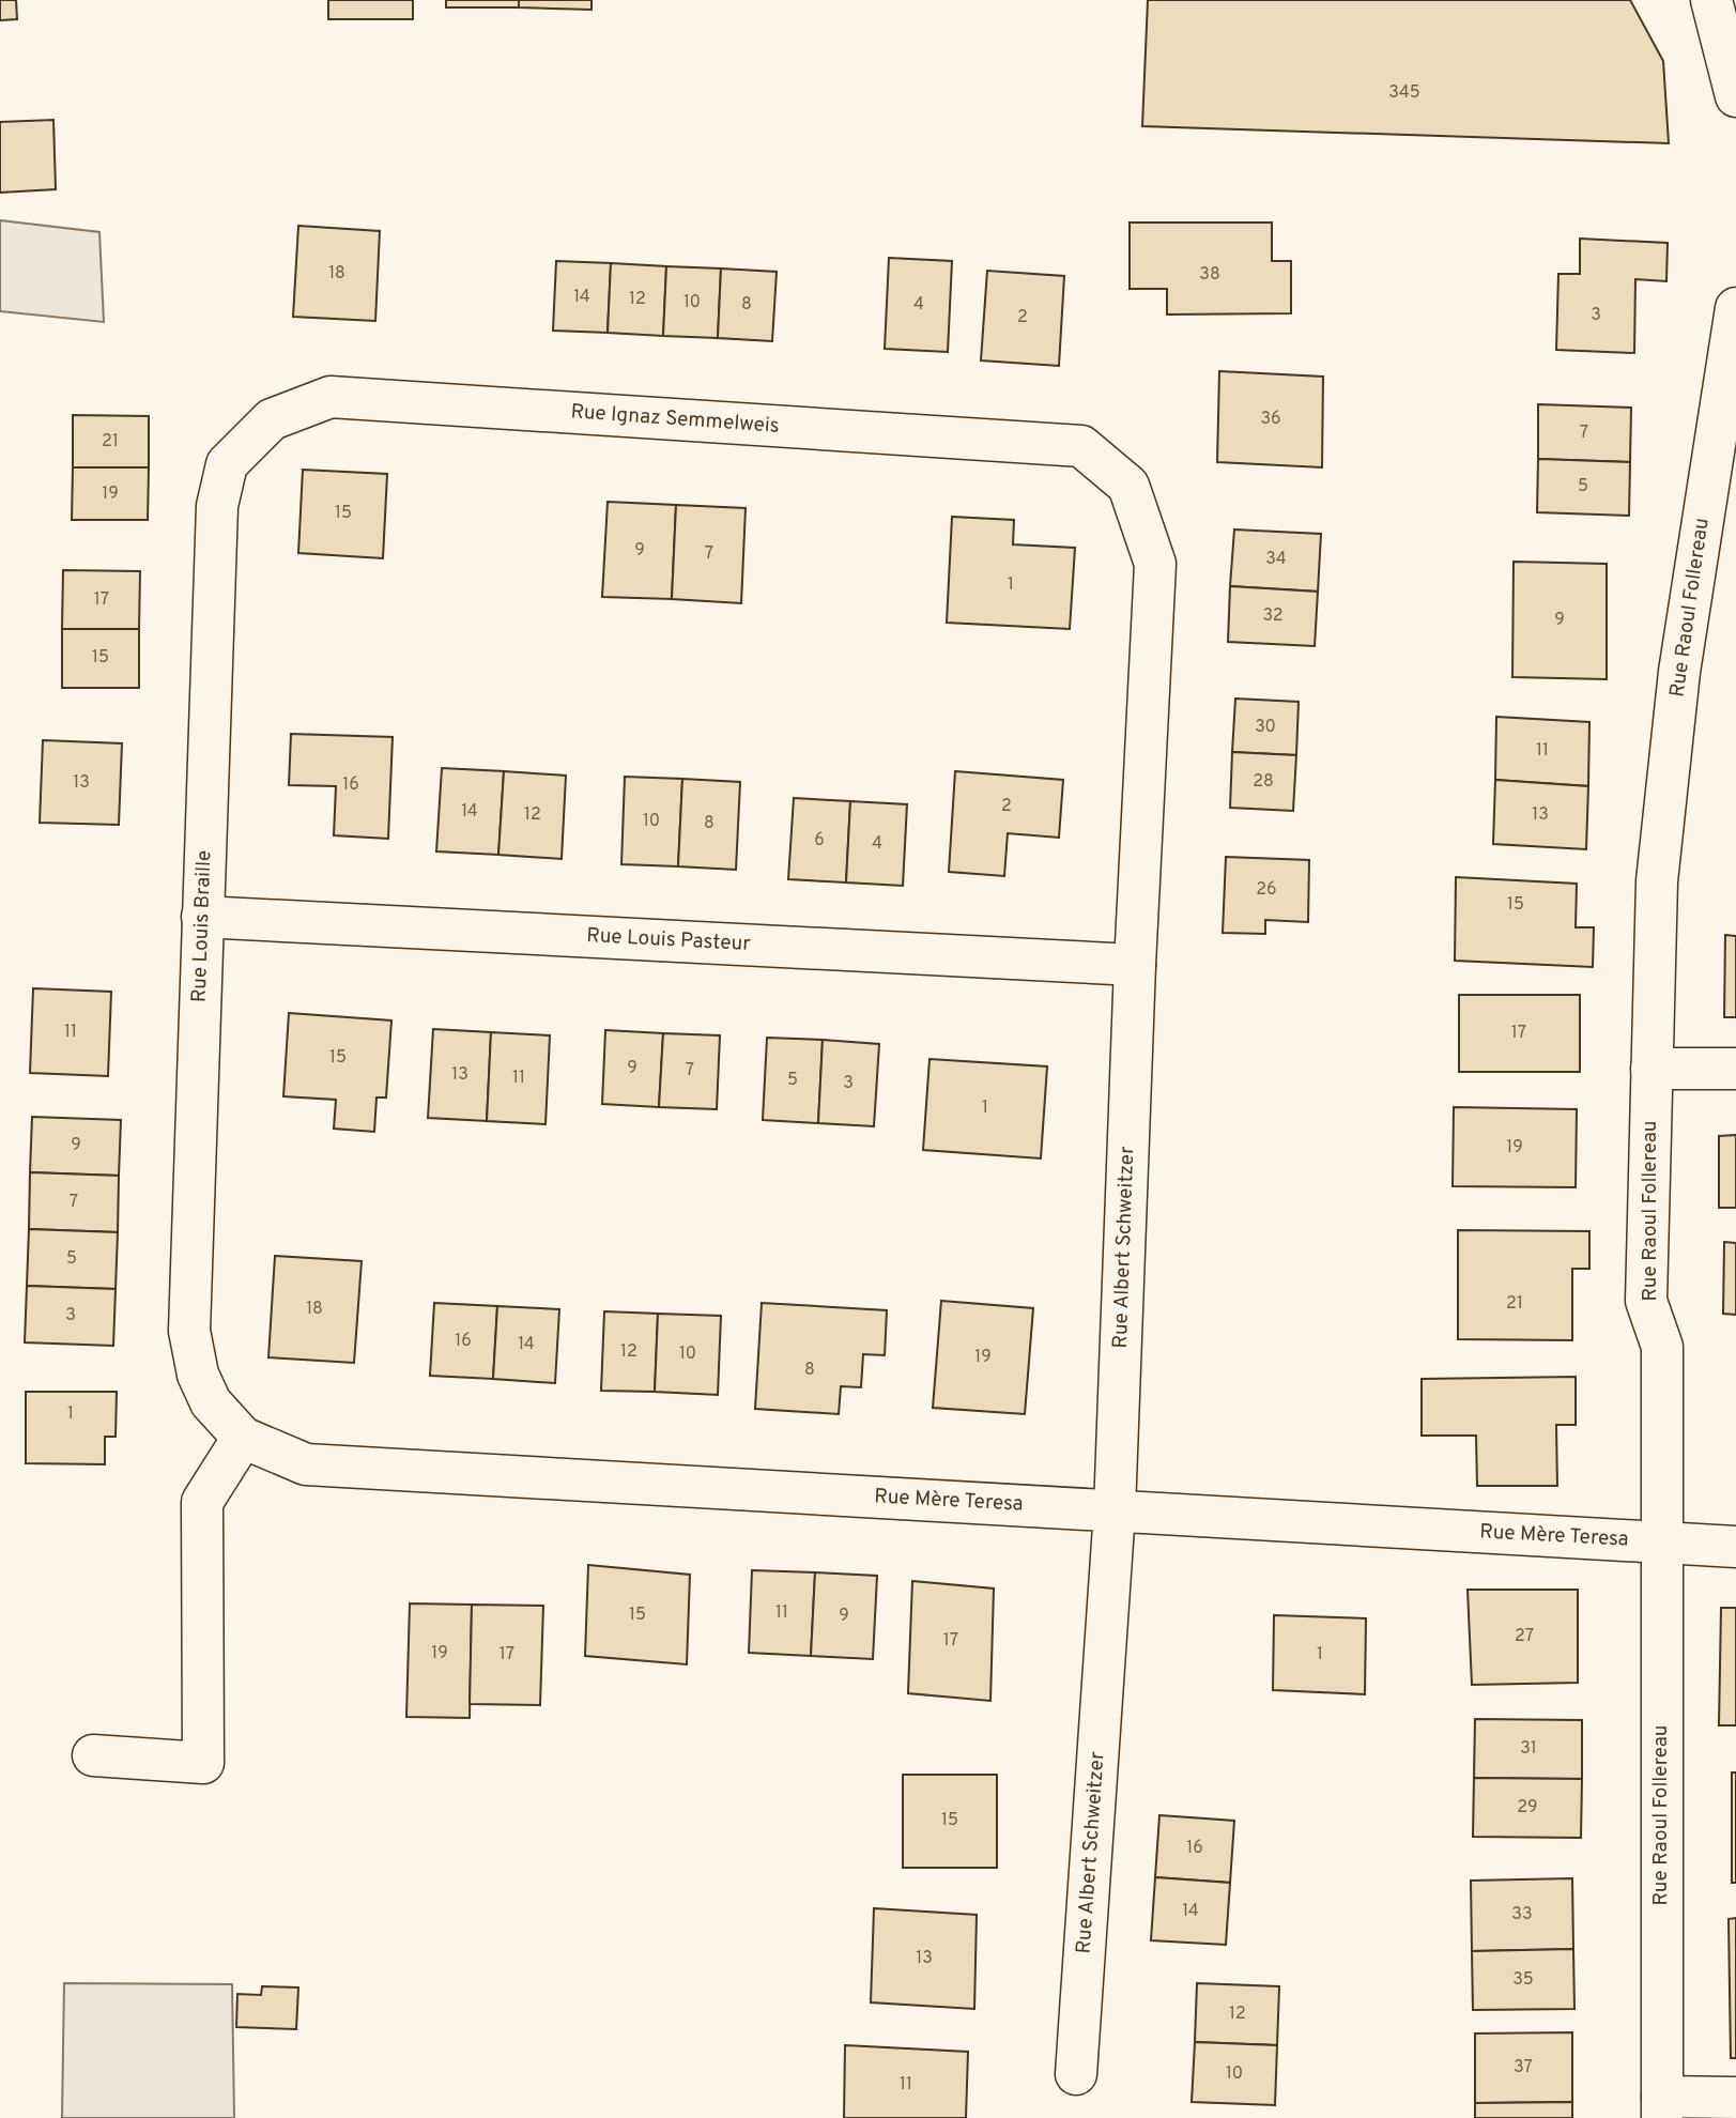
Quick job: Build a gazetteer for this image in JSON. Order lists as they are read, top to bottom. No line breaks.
{"streets":{"street":["Rue Ignaz Semmelweis","Rue Raoul Follereau","Rue Louis Braille","Rue Louis Pasteur","Rue Albert Schweitzer","Rue Mère Teresa"]},"crossings":[["Rue Ignaz Semmelweis","Rue Louis Braille"],["Rue Ignaz Semmelweis","Rue Albert Schweitzer"],["Rue Raoul Follereau","Rue Mère Teresa"],["Rue Louis Braille","Rue Louis Pasteur"],["Rue Louis Braille","Rue Mère Teresa"],["Rue Louis Pasteur","Rue Albert Schweitzer"],["Rue Albert Schweitzer","Rue Mère Teresa"]],"house_numbers":["345","18","38","14","12","10","8","4","3","2","36","7","21","5","19","15","9","7","34","1","17","32","9","15","30","11","28","13","16","2","14","12","13","10","8","6","4","26","15","11","17","15","9","7","13","11","5","3","1","9","19","7","5","21","18","3","16","14","12","10","19","8","1","11","15","9","27","17","19","17","1","31","29","15","16","14","33","13","35","12","37","10","11"]}
